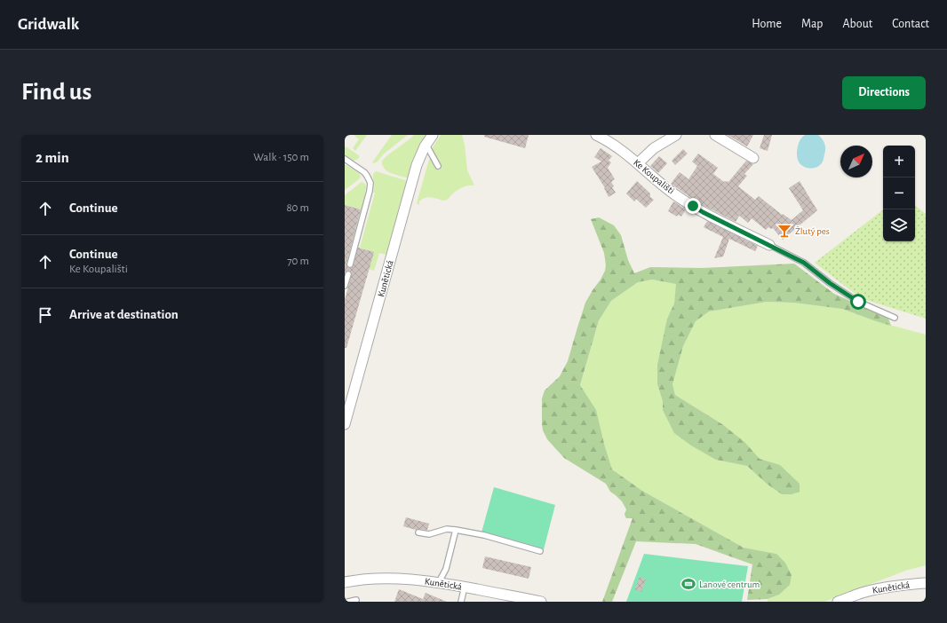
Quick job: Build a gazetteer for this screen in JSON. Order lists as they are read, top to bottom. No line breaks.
{"streets":{"street":["Ke Koupališti","Kunětická"]},"places":{"bar":["Žlutý pes"],"sports":["Lanové centrum"]},"north":"top right","page":{"header":"Gridwalk","nav":["Home","Map","About","Contact"],"buttons":"Directions","title":"Find us","heading":["2 min","Walk · 150 m"],"map_buttons":["+","−"],"list":[["Continue","80 m"],["Continue","Ke Koupališti","70 m"],"Arrive at destination"]}}
